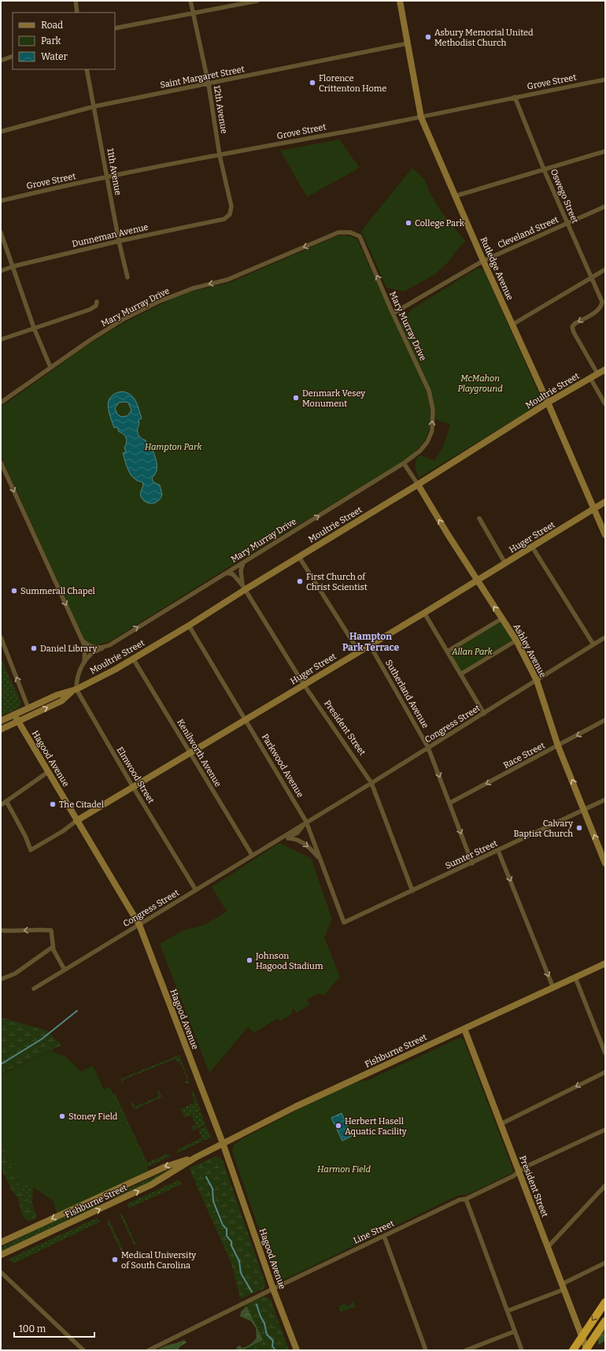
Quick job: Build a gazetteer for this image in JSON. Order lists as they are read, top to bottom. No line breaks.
{"streets":{"street":["Saint Margaret Street","Grove Street","12th Avenue","11th Avenue","Oswego Street","Cleveland Street","Dunneman Avenue","Rutledge Avenue","Mary Murray Drive","Moultrie Street","Huger Street","Ashley Avenue","Sutherland Avenue","Congress Street","President Street","Kenilworth Avenue","Race Street","Hagood Avenue","Parkwood Avenue","Elmwood Street","Sumter Street","Fishburne Street","Line Street"]},"crossings":[["Saint Margaret Street","12th Avenue"],["Saint Margaret Street","11th Avenue"],["Saint Margaret Street","Rutledge Avenue"],["Grove Street","12th Avenue"],["Grove Street","11th Avenue"],["Grove Street","Oswego Street"],["Grove Street","Rutledge Avenue"],["12th Avenue","Dunneman Avenue"],["11th Avenue","Dunneman Avenue"],["Oswego Street","Cleveland Street"],["Oswego Street","Moultrie Street"],["Cleveland Street","Rutledge Avenue"],["Cleveland Street","Mary Murray Drive"],["Rutledge Avenue","Moultrie Street"],["Rutledge Avenue","Huger Street"],["Mary Murray Drive","Ashley Avenue"],["Mary Murray Drive","President Street"],["Moultrie Street","Ashley Avenue"],["Moultrie Street","President Street"],["Moultrie Street","Kenilworth Avenue"],["Moultrie Street","Hagood Avenue"],["Moultrie Street","Parkwood Avenue"],["Moultrie Street","Elmwood Street"],["Huger Street","Ashley Avenue"],["Huger Street","Sutherland Avenue"],["Huger Street","President Street"],["Huger Street","Kenilworth Avenue"],["Huger Street","Hagood Avenue"],["Huger Street","Parkwood Avenue"],["Huger Street","Elmwood Street"],["Ashley Avenue","Congress Street"],["Ashley Avenue","Race Street"],["Ashley Avenue","Sumter Street"],["Sutherland Avenue","Congress Street"],["Sutherland Avenue","Race Street"],["Sutherland Avenue","Sumter Street"],["Congress Street","President Street"],["Congress Street","Kenilworth Avenue"],["Congress Street","Hagood Avenue"],["Congress Street","Parkwood Avenue"],["Congress Street","Elmwood Street"],["President Street","Sumter Street"],["President Street","Fishburne Street"],["President Street","Line Street"],["Hagood Avenue","Fishburne Street"],["Hagood Avenue","Line Street"],["Parkwood Avenue","Sumter Street"]],"one_way":["Ashley Avenue","Sutherland Avenue","Race Street"],"districts":["Hampton Park Terrace"],"parks":["McMahon Playground","Hampton Park","Allan Park","Harmon Field"],"places":["Asbury Memorial United Methodist Church","Florence Crittenton Home","College Park","Denmark Vesey Monument","First Church of Christ Scientist","Summerall Chapel","Daniel Library","The Citadel","Calvary Baptist Church","Johnson Hagood Stadium","Stoney Field","Herbert Hasell Aquatic Facility","Medical University of South Carolina"],"legend":["Road","Park","Water"],"scale_bar":"100 m"}
